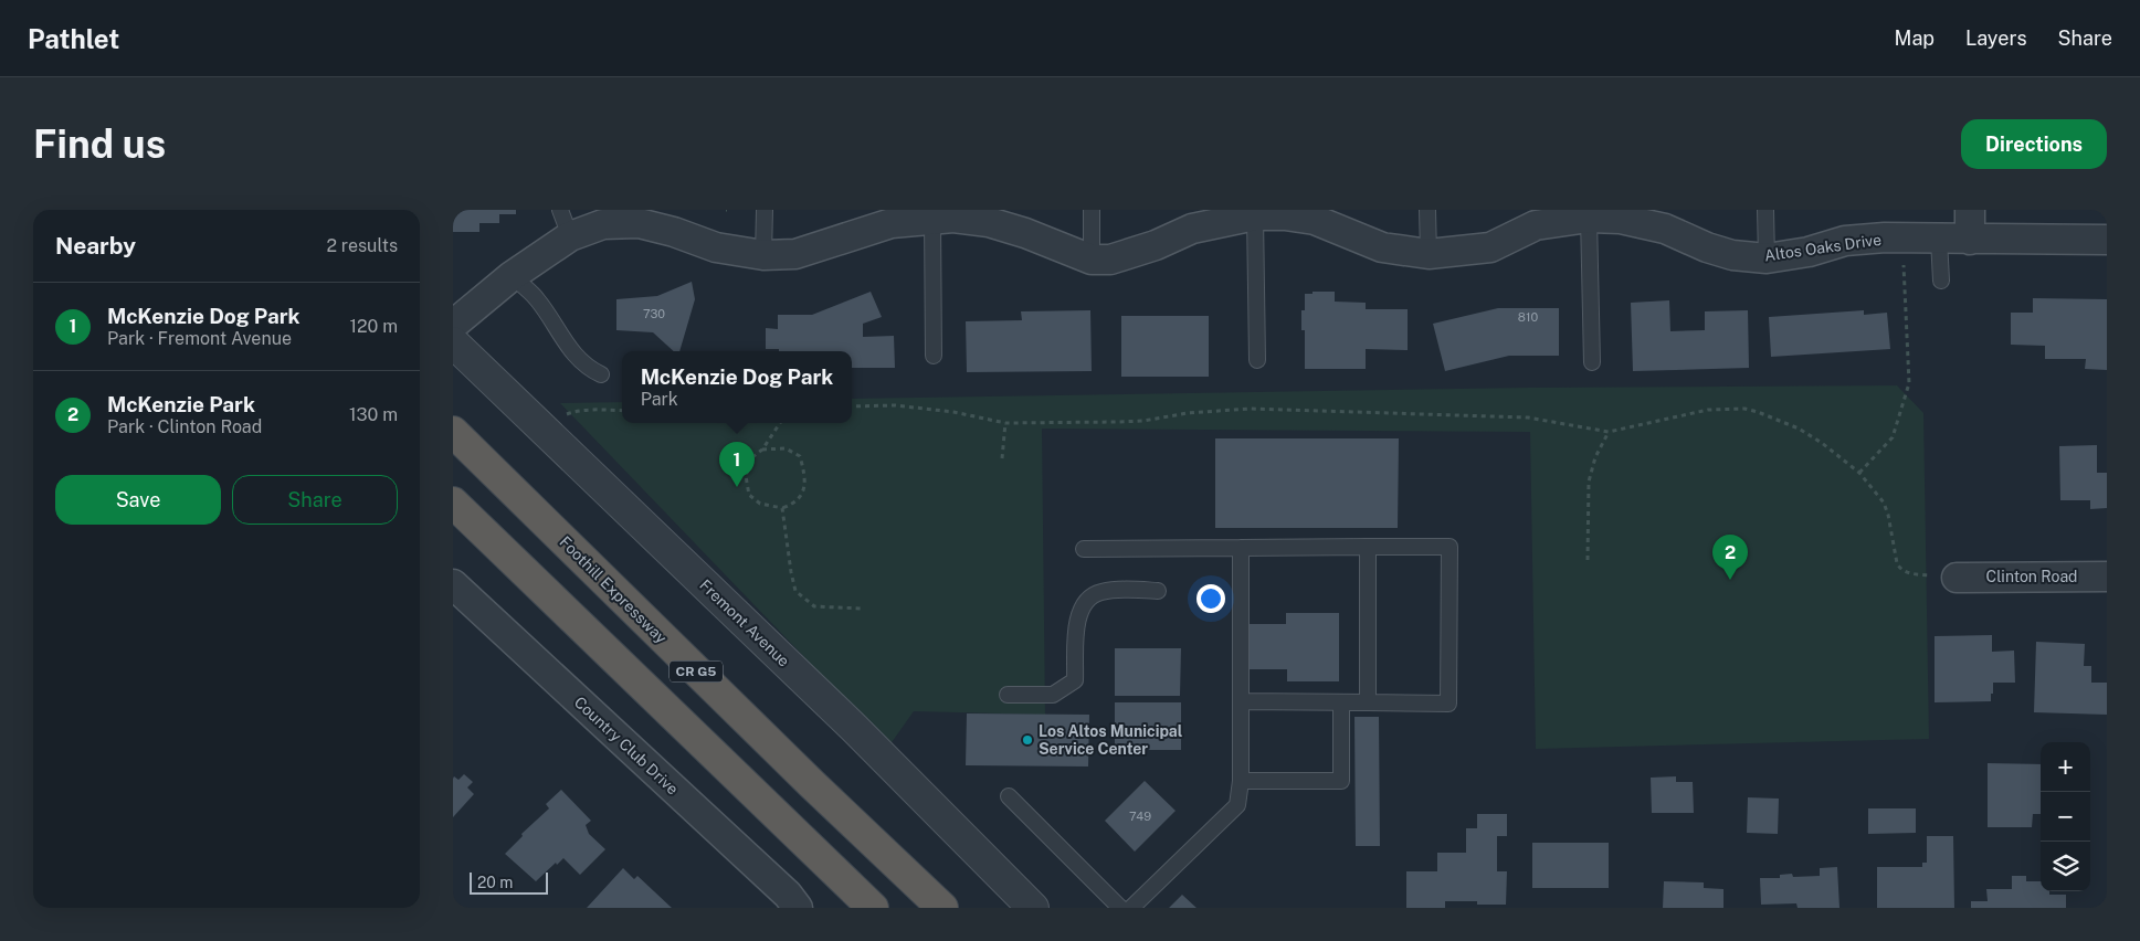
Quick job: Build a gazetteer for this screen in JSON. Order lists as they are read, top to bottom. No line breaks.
{"streets":{"highway":["Foothill Expressway","CR G5"],"street":["Altos Oaks Drive","Clinton Road","Fremont Avenue","Country Club Drive"]},"places":["Los Altos Municipal Service Center"],"house_numbers":["730","810","749"],"scale_bar":"20 m","page":{"header":"Pathlet","nav":["Map","Layers","Share"],"buttons":["Directions",["Save","Share"]],"title":"Find us","heading":["Nearby","2 results"],"list":[{"mark":"1","name":"McKenzie Dog Park","note":"Park · Fremont Avenue","value":"120 m"},{"mark":"2","name":"McKenzie Park","note":"Park · Clinton Road","value":"130 m"}],"popup":["McKenzie Dog Park","Park"],"pins":["1","2"],"map_buttons":["+","−"],"scale":"20 m"}}
